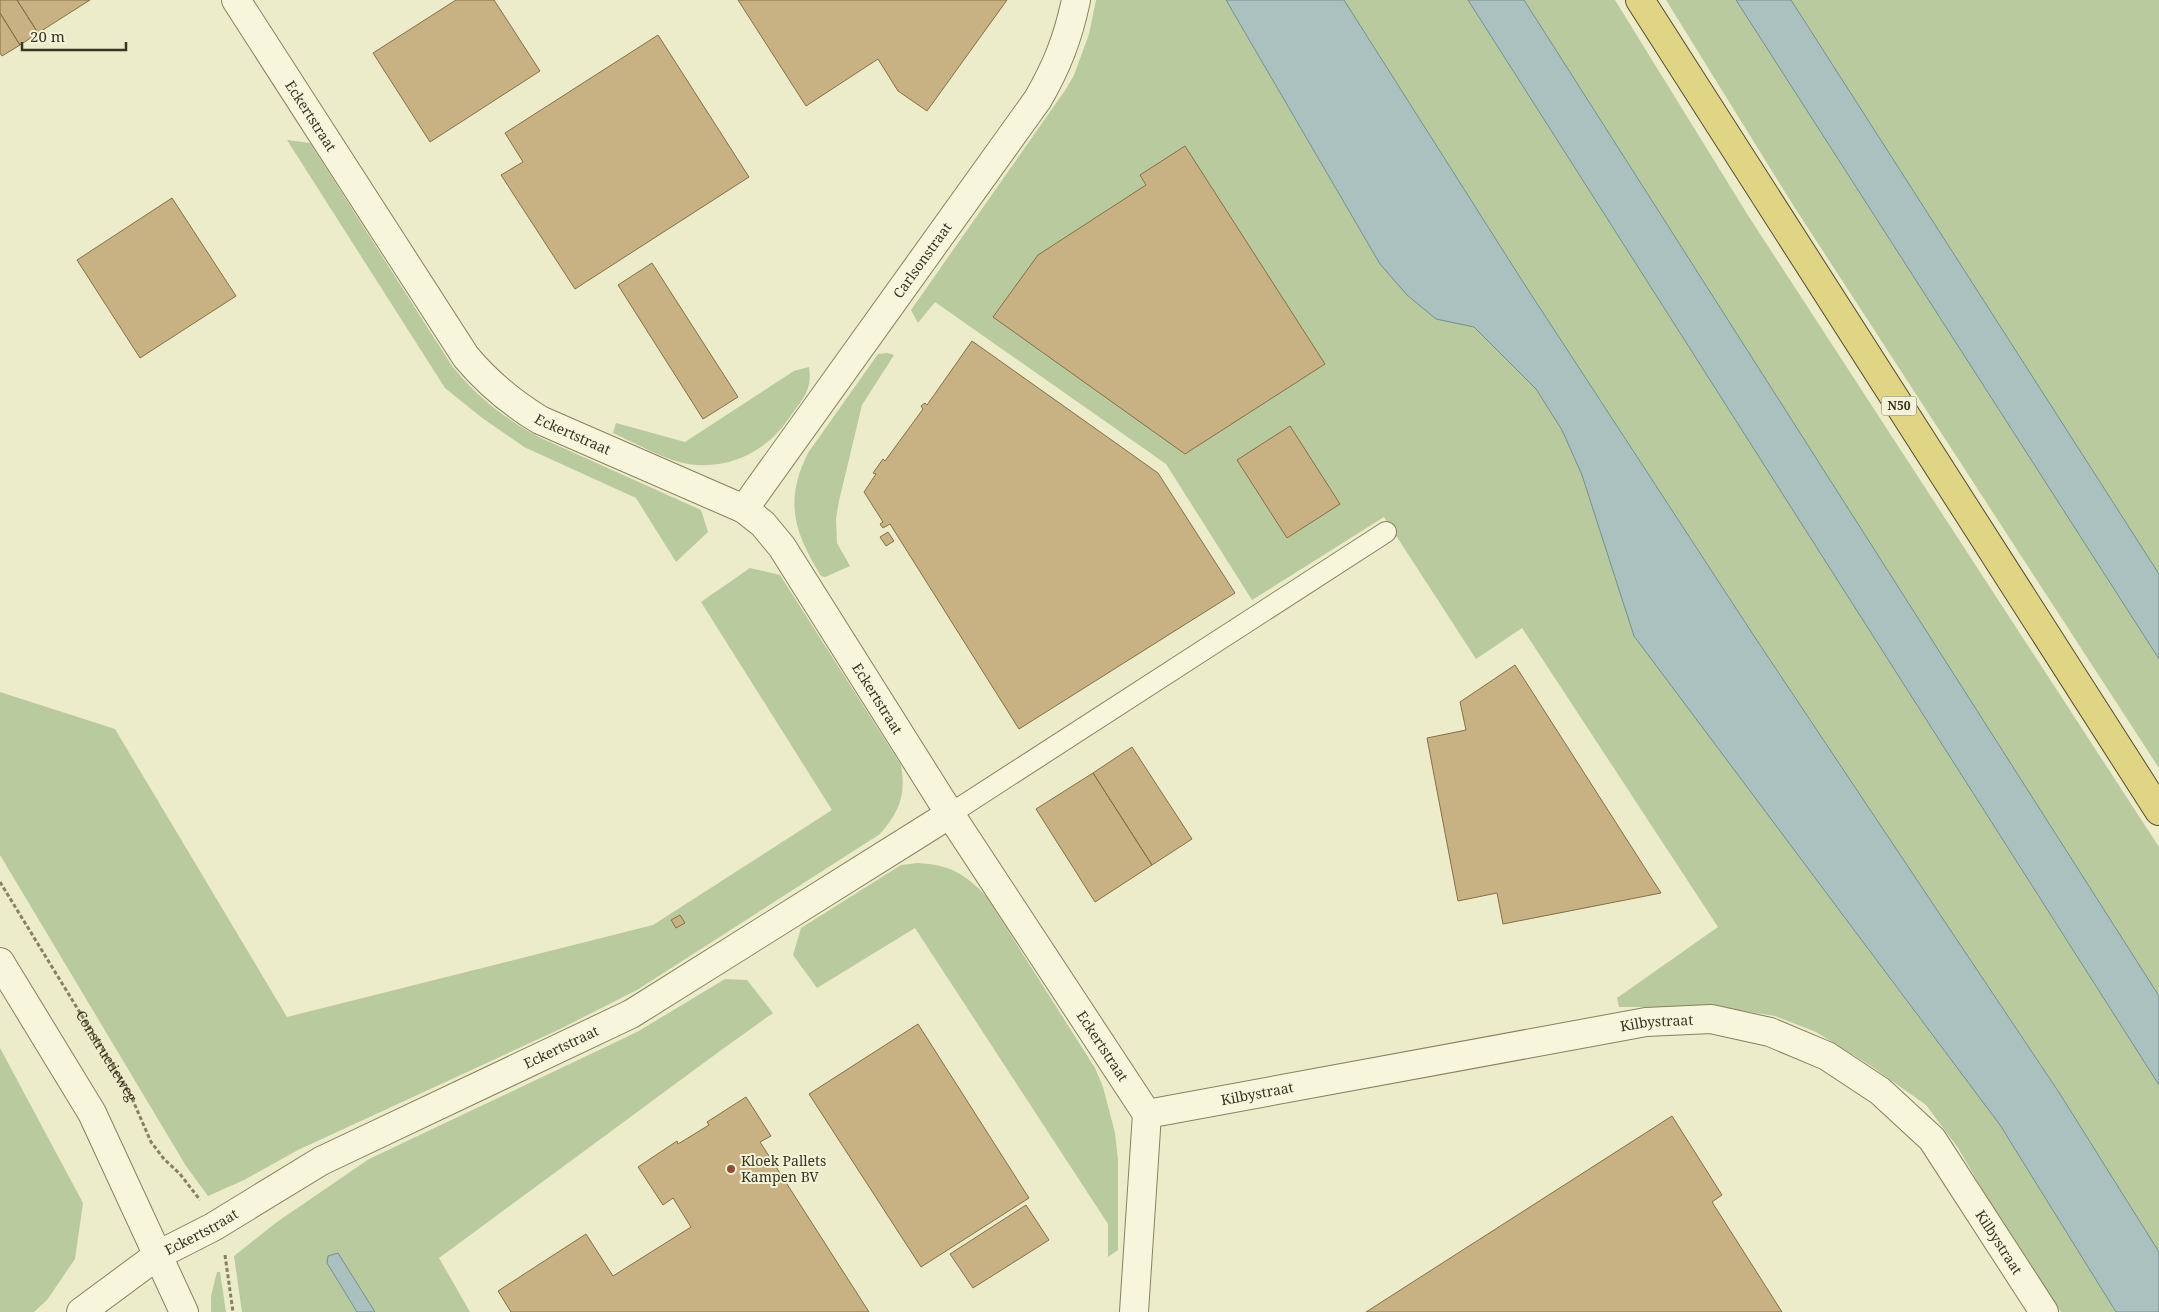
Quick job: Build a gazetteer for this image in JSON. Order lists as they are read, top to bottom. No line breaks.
{"streets":{"highway":["N50"],"street":["Eckertstraat","Carlsonstraat","Kilbystraat"],"path":["Constructieweg"]},"crossings":[["Eckertstraat","Carlsonstraat"],["Eckertstraat","Kilbystraat"],["Eckertstraat","Constructieweg"]],"places":["Kloek Pallets Kampen BV"],"scale_bar":"20 m"}
